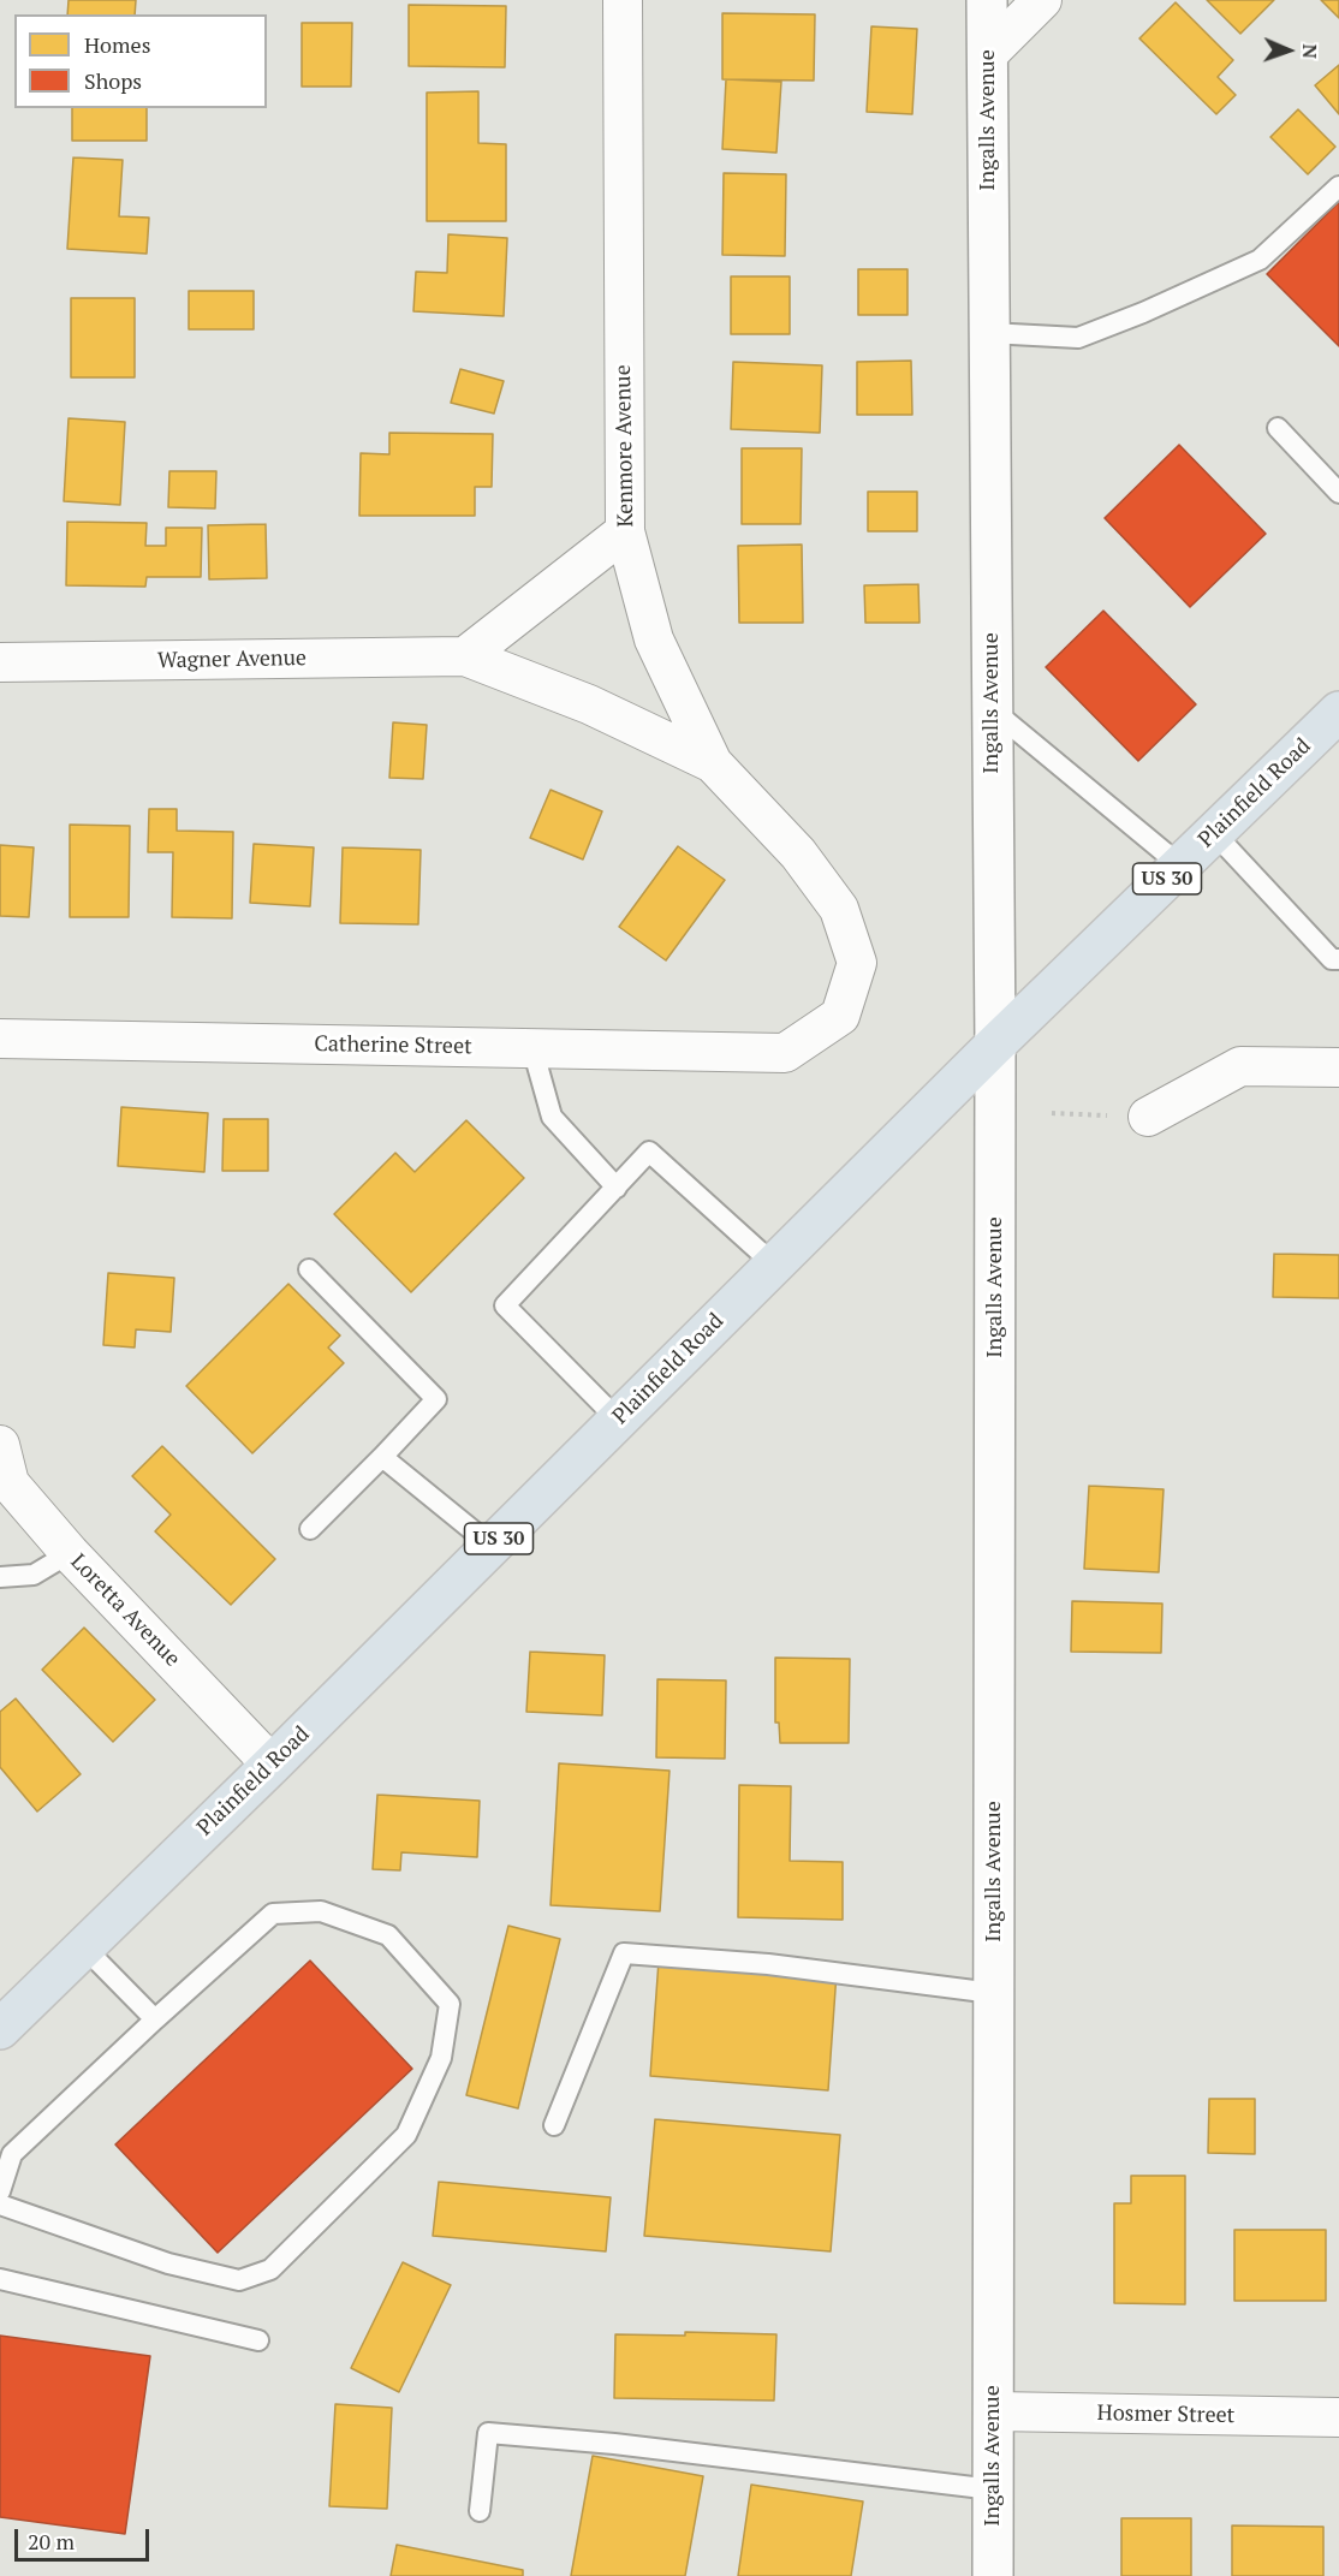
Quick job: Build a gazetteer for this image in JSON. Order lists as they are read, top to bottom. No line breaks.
{"streets":{"main road":["Plainfield Road","US 30"],"street":["Ingalls Avenue","Kenmore Avenue","Wagner Avenue","Catherine Street","Loretta Avenue","Hosmer Street"]},"crossings":[["Ingalls Avenue","Plainfield Road"],["Ingalls Avenue","Hosmer Street"],["Kenmore Avenue","Wagner Avenue"],["Kenmore Avenue","Catherine Street"],["Plainfield Road","Loretta Avenue"]],"legend":["Homes","Shops"],"scale_bar":"20 m","north":"right"}
